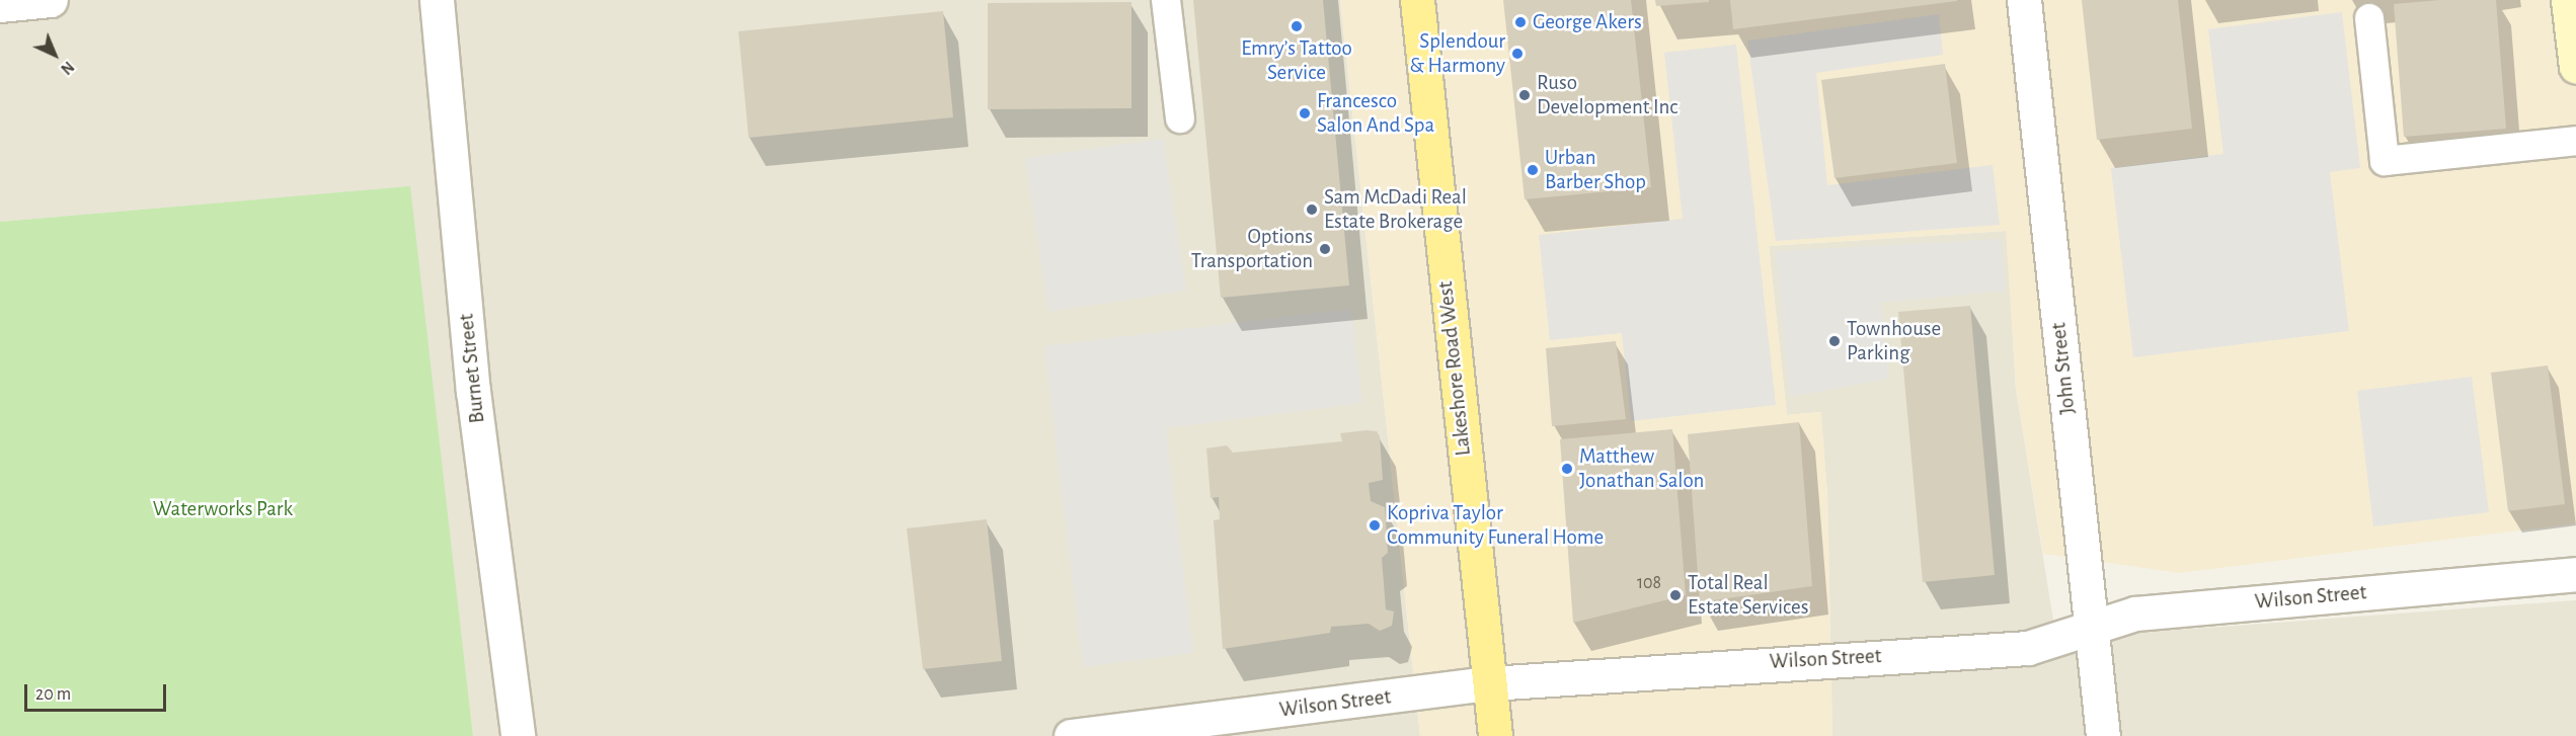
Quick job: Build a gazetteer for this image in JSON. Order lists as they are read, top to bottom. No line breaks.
{"streets":{"main road":["Lakeshore Road West"],"street":["Burnet Street","John Street","Wilson Street"]},"crossings":[["Lakeshore Road West","Wilson Street"],["John Street","Wilson Street"]],"parks":["Waterworks Park"],"places":["George Akers","Emry’s Tattoo Service","Splendour & Harmony","Ruso Development Inc","Francesco Salon And Spa","Urban Barber Shop","Sam McDadi Real Estate Brokerage","Options Transportation","Townhouse Parking","Matthew Jonathan Salon","Kopriva Taylor Community Funeral Home","Total Real Estate Services"],"house_numbers":["108"],"scale_bar":"20 m","north":"bottom right"}
